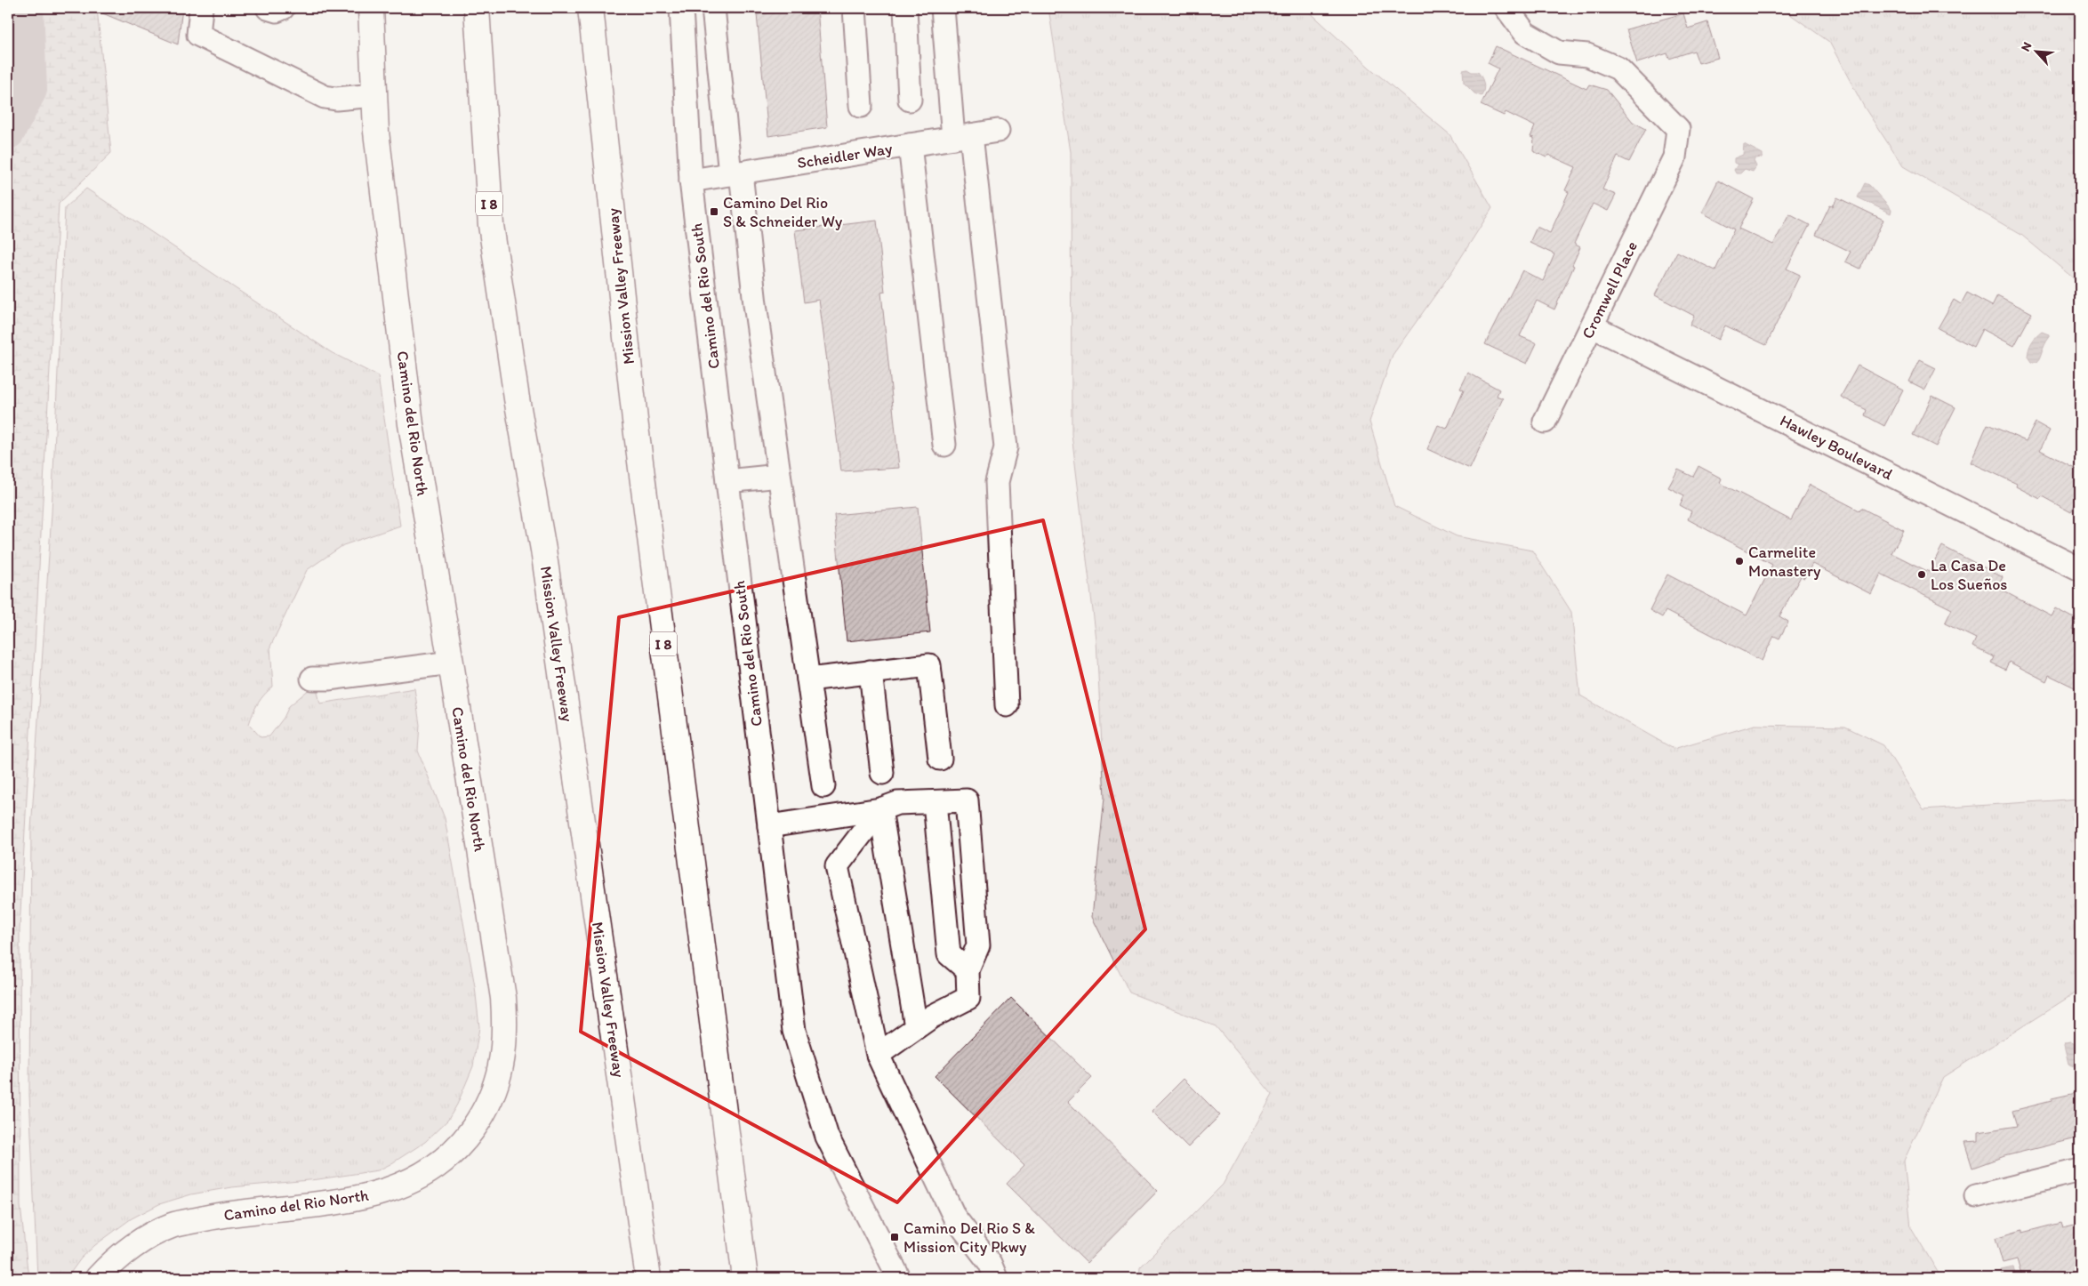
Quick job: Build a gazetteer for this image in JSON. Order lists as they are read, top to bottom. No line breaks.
{"streets":{"main road":["I 8","Mission Valley Freeway","Camino del Rio North"],"street":["Scheidler Way","Cromwell Place","Camino del Rio South","Hawley Boulevard"]},"crossings":[["Scheidler Way","Camino del Rio South"],["Cromwell Place","Hawley Boulevard"]],"places":{"transit":["Camino Del Rio S & Schneider Wy","Camino Del Rio S & Mission City Pkwy"],"other":["Carmelite Monastery","La Casa De Los Sueños"]},"north":"top left"}
